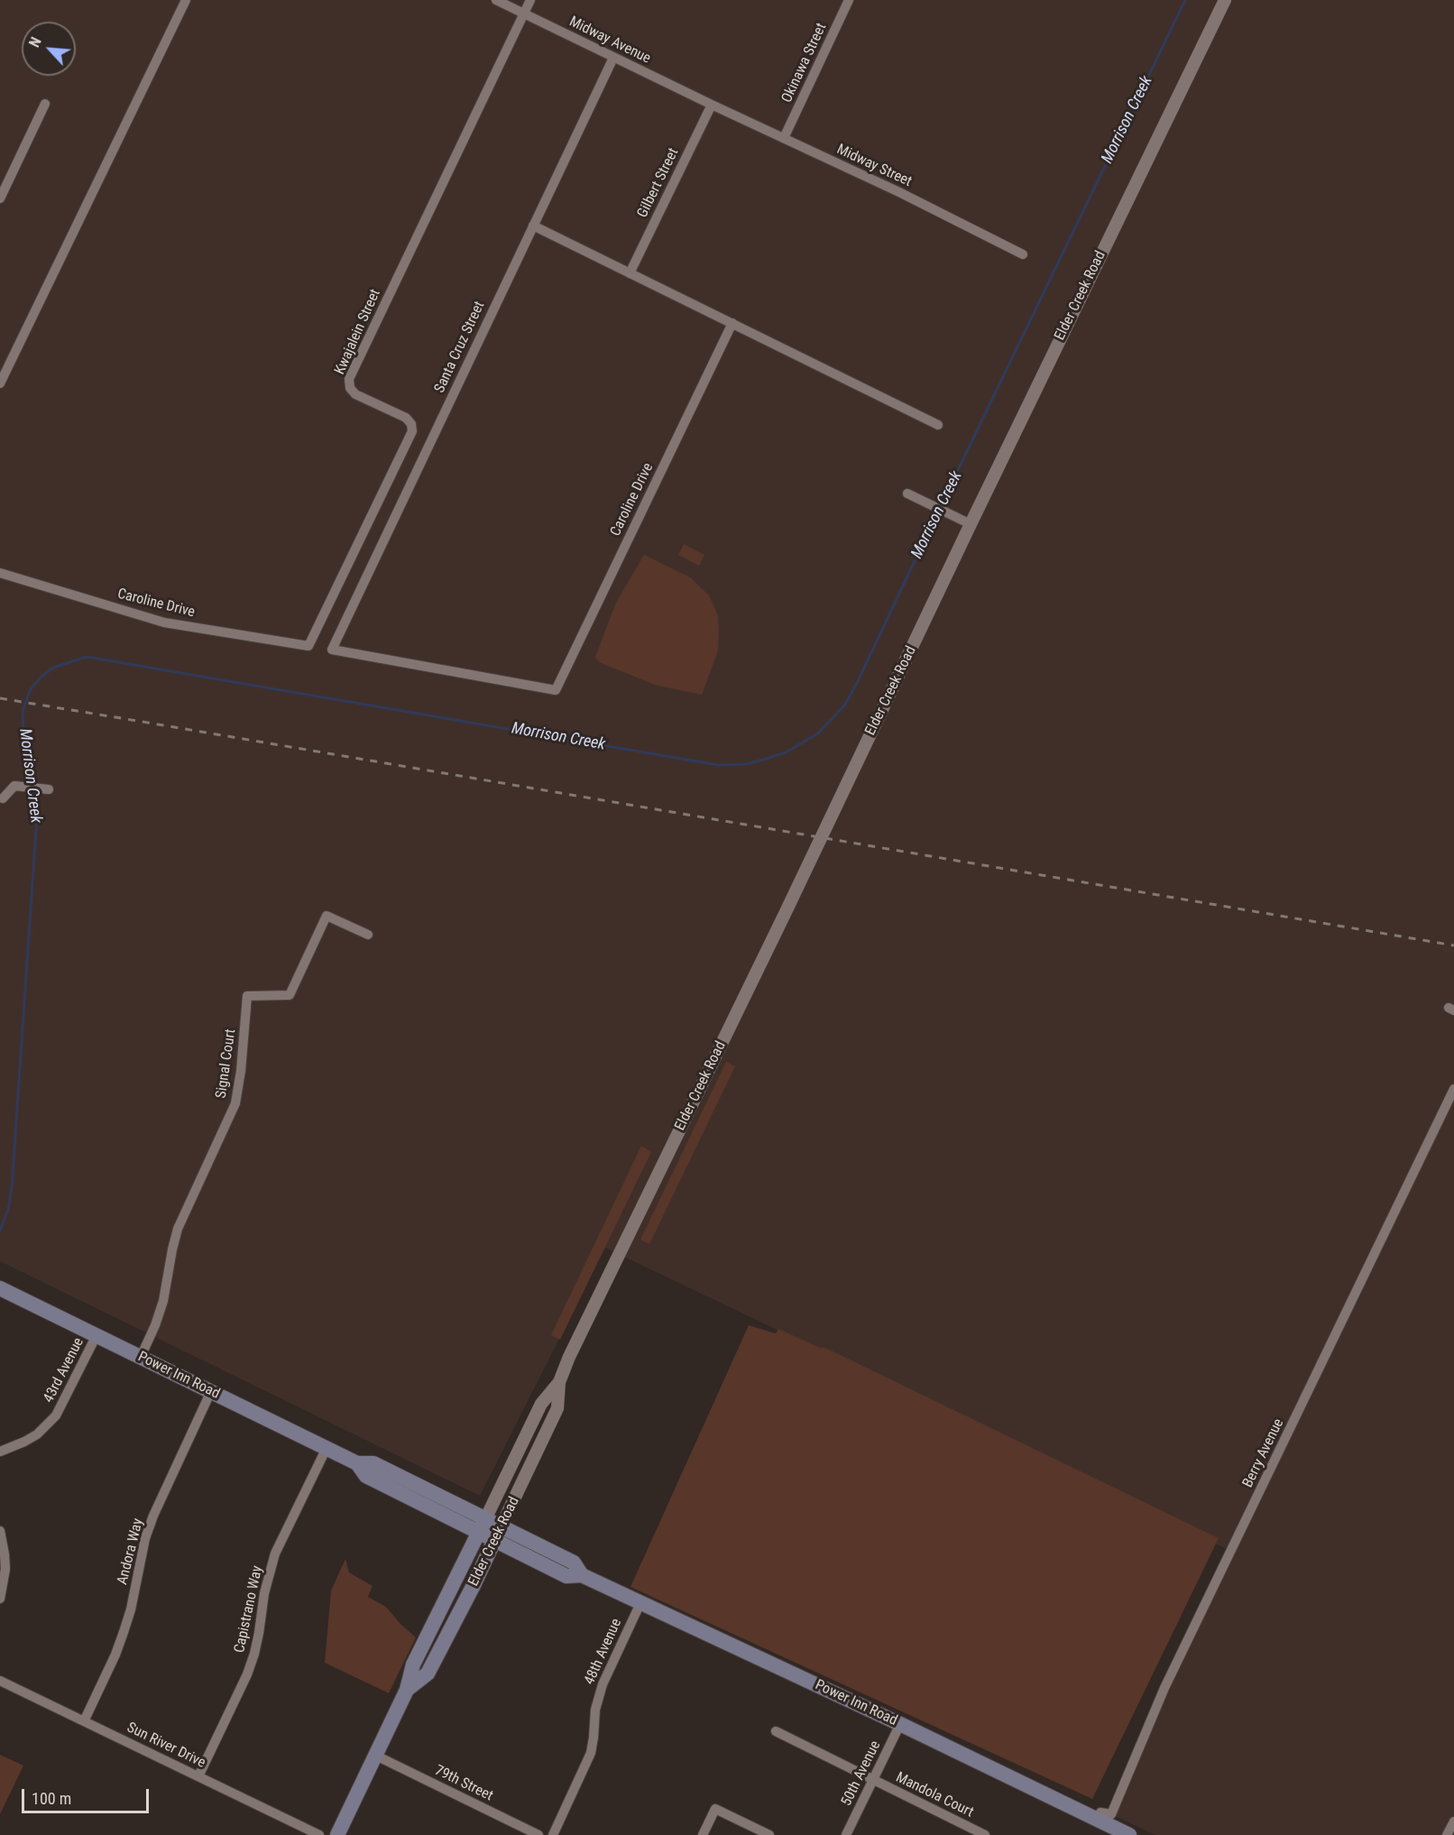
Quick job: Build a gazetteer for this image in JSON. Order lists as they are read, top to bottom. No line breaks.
{"streets":{"main road":["Elder Creek Road","Power Inn Road"],"street":["Midway Avenue","Okinawa Street","Midway Street","Gilbert Street","Kwajalein Street","Santa Cruz Street","Caroline Drive","Signal Court","43rd Avenue","Berry Avenue","Andora Way","Capistrano Way","48th Avenue","Sun River Drive","50th Avenue","79th Street","Mandola Court"]},"crossings":[["Midway Avenue","Midway Street"],["Midway Avenue","Gilbert Street"],["Midway Avenue","Kwajalein Street"],["Midway Avenue","Santa Cruz Street"],["Okinawa Street","Midway Street"],["Midway Street","Gilbert Street"],["Elder Creek Road","Power Inn Road"],["Elder Creek Road","79th Street"],["Kwajalein Street","Caroline Drive"],["Santa Cruz Street","Caroline Drive"],["Signal Court","Power Inn Road"],["43rd Avenue","Power Inn Road"],["Power Inn Road","Berry Avenue"],["Power Inn Road","Andora Way"],["Power Inn Road","Capistrano Way"],["Power Inn Road","48th Avenue"],["Power Inn Road","50th Avenue"],["Andora Way","Sun River Drive"],["Capistrano Way","Sun River Drive"],["50th Avenue","Mandola Court"]],"water":["Morrison Creek"],"scale_bar":"100 m","north":"top left"}
